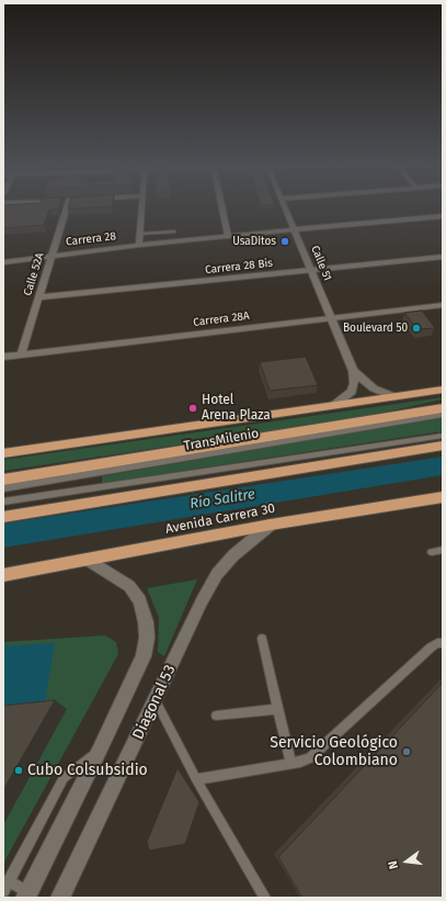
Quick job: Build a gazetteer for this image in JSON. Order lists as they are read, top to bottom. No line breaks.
{"streets":{"highway":["Avenida Carrera 30"],"street":["Carrera 28","Calle 51","Carrera 28 Bis","Calle 52A","Carrera 28A","Diagonal 53"],"lane":["TransMilenio"]},"crossings":[["Carrera 28","Calle 51"],["Carrera 28","Calle 52A"],["Calle 51","Carrera 28 Bis"],["Calle 51","Carrera 28A"],["Carrera 28 Bis","Calle 52A"],["Calle 52A","Carrera 28A"],["Avenida Carrera 30","Diagonal 53"]],"water":["Río Salitre"],"places":["UsaDitos","Boulevard 50","Hotel Arena Plaza","Servicio Geológico Colombiano","Cubo Colsubsidio"],"north":"left"}
